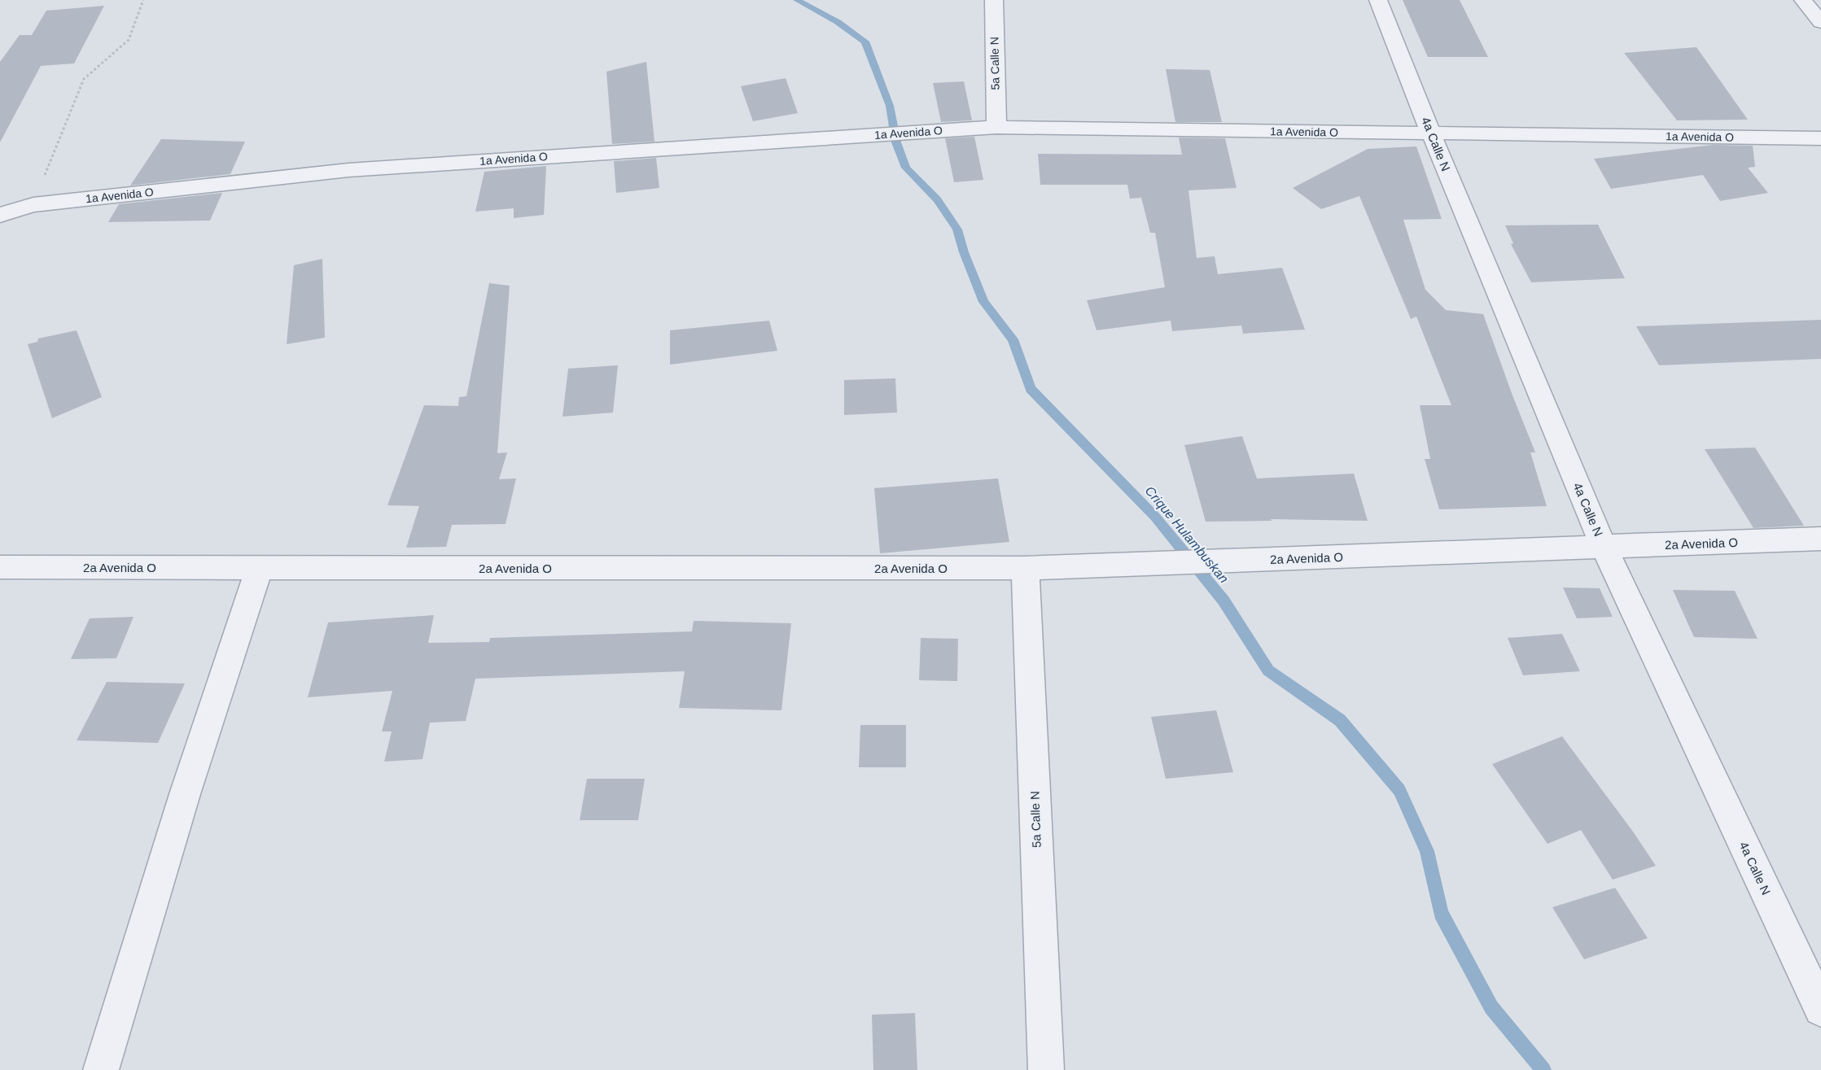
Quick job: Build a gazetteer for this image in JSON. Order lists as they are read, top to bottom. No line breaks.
{"streets":{"street":["5a Calle N","1a Avenida O","4a Calle N","2a Avenida O"]},"crossings":[["5a Calle N","1a Avenida O"],["5a Calle N","2a Avenida O"],["1a Avenida O","4a Calle N"],["4a Calle N","2a Avenida O"]],"water":["Crique Hulambuskan"]}
